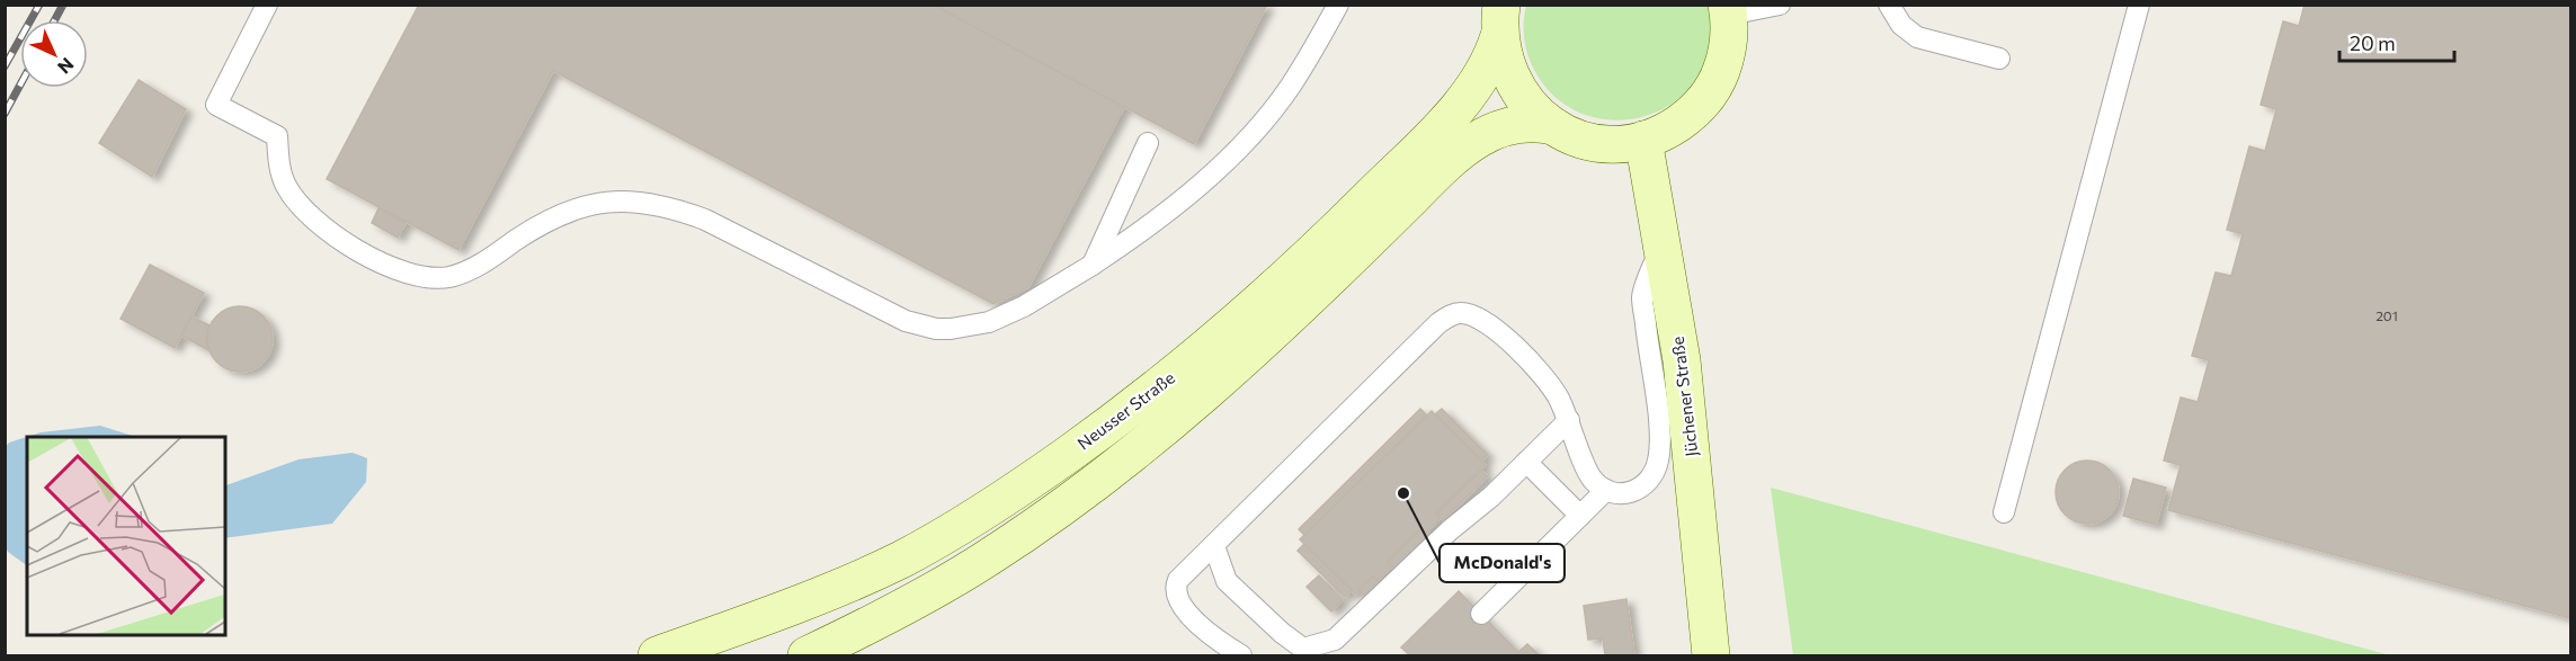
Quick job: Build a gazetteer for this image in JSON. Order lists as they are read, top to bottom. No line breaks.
{"streets":{"main road":["Jüchener Straße","Neusser Straße"]},"places":["McDonald's"],"house_numbers":["201"],"scale_bar":"20 m","north":"bottom right"}
